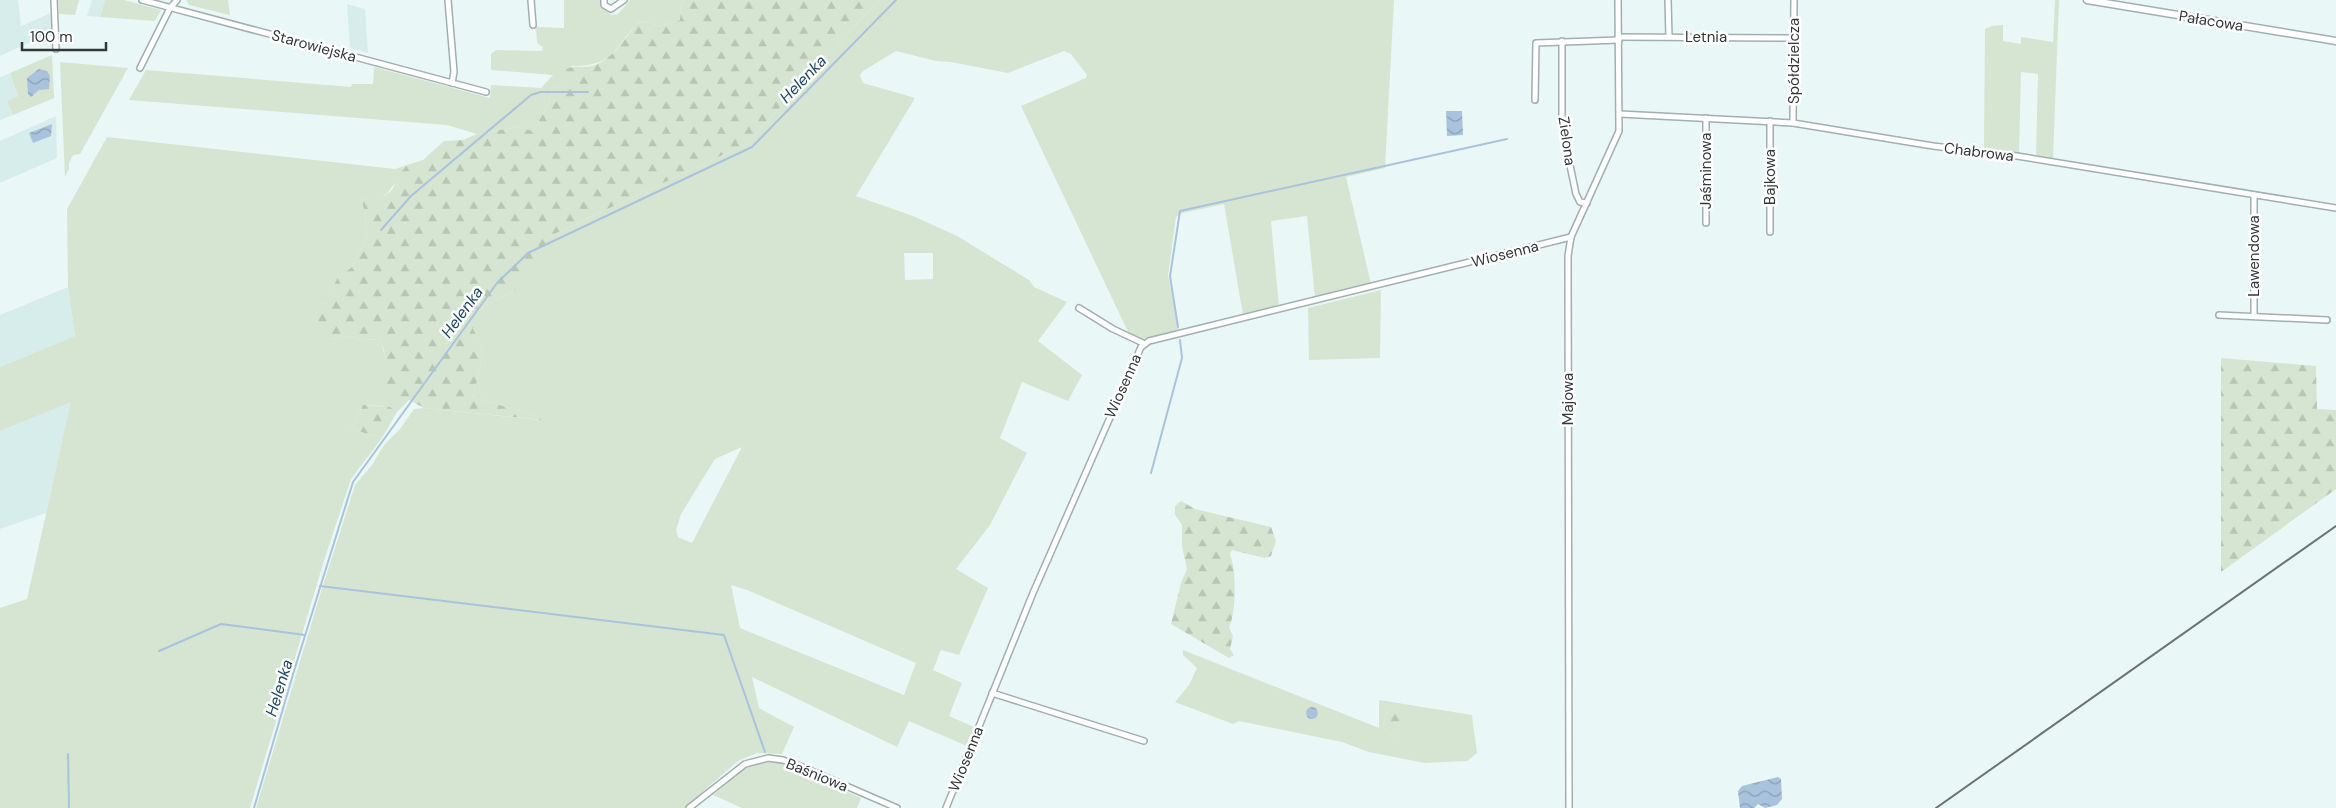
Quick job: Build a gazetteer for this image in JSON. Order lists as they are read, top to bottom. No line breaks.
{"streets":{"street":["Pałacowa","Letnia","Starowiejska","Spółdzielcza","Zielona","Chabrowa","Jaśminowa","Bajkowa","Wiosenna","Lawendowa","Majowa","Baśniowa"]},"crossings":[["Letnia","Spółdzielcza"],["Letnia","Zielona"],["Letnia","Majowa"],["Spółdzielcza","Chabrowa"],["Zielona","Majowa"],["Chabrowa","Jaśminowa"],["Chabrowa","Bajkowa"],["Chabrowa","Lawendowa"],["Chabrowa","Majowa"],["Wiosenna","Majowa"]],"water":["Helenka"],"scale_bar":"100 m"}
